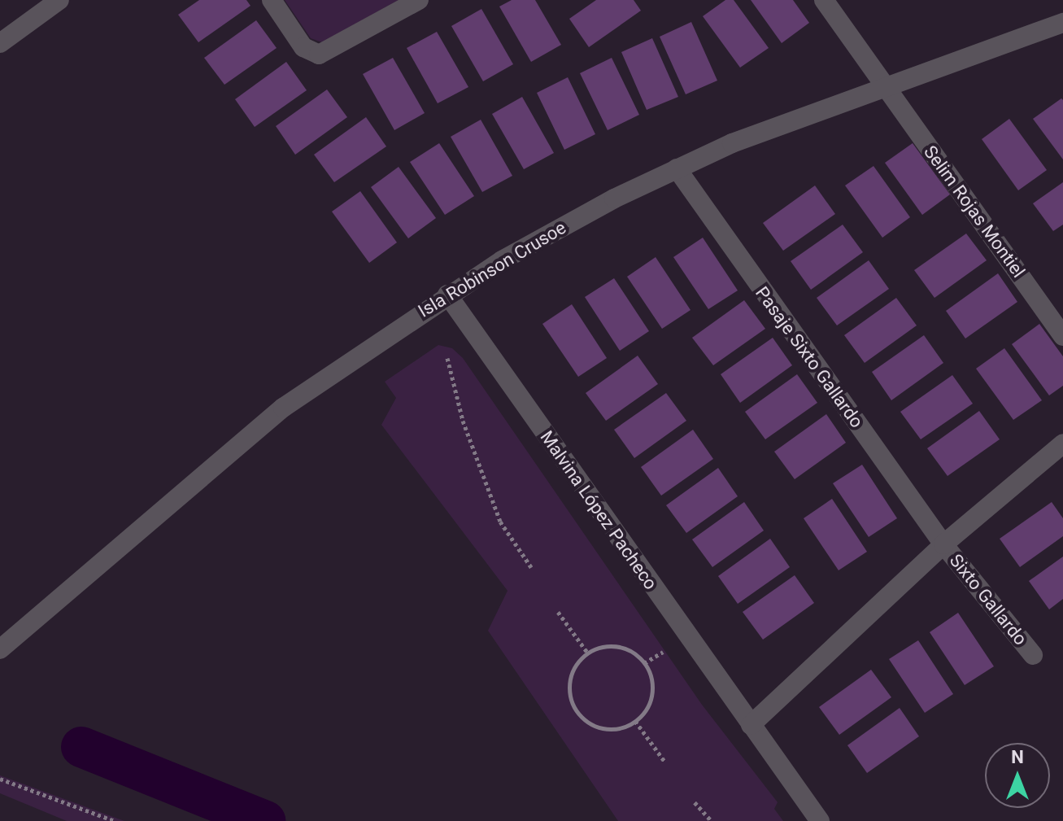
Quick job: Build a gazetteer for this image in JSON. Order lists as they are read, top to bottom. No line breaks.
{"streets":{"street":["Selim Rojas Montiel","Isla Robinson Crusoe","Pasaje Sixto Gallardo","Malvina López Pacheco","Sixto Gallardo"]},"crossings":[["Selim Rojas Montiel","Isla Robinson Crusoe"],["Isla Robinson Crusoe","Pasaje Sixto Gallardo"],["Isla Robinson Crusoe","Malvina López Pacheco"],["Pasaje Sixto Gallardo","Sixto Gallardo"]],"north":"top"}
